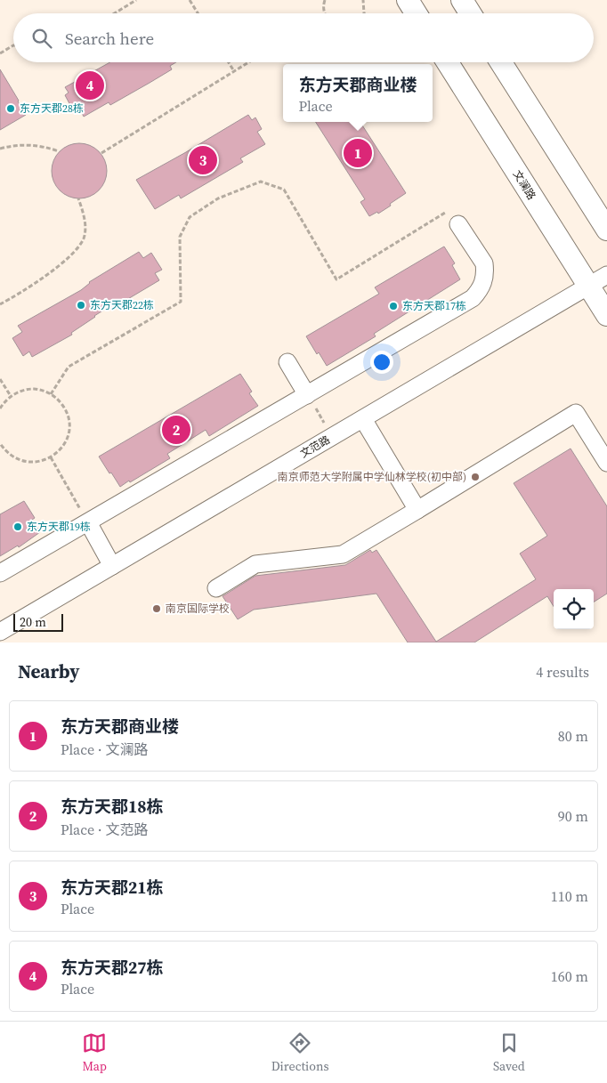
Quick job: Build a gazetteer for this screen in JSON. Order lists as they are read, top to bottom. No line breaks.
{"streets":{"main road":["文澜路"],"street":["文范路"]},"crossings":[["文澜路","文范路"]],"places":["东方天郡28栋","东方天郡22栋","东方天郡17栋","南京师范大学附属中学仙林学校(初中部)","东方天郡19栋","南京国际学校"],"scale_bar":"20 m","page":{"search":"Search here","popup":["东方天郡商业楼","Place"],"pins":["4","1","3","2"],"scale":"20 m","heading":["Nearby","4 results"],"list":[{"mark":"1","name":"东方天郡商业楼","note":"Place · 文澜路","value":"80 m"},{"mark":"2","name":"东方天郡18栋","note":"Place · 文范路","value":"90 m"},{"mark":"3","name":"东方天郡21栋","note":"Place","value":"110 m"},{"mark":"4","name":"东方天郡27栋","note":"Place","value":"160 m"}],"nav":["Map","Directions","Saved"]}}
